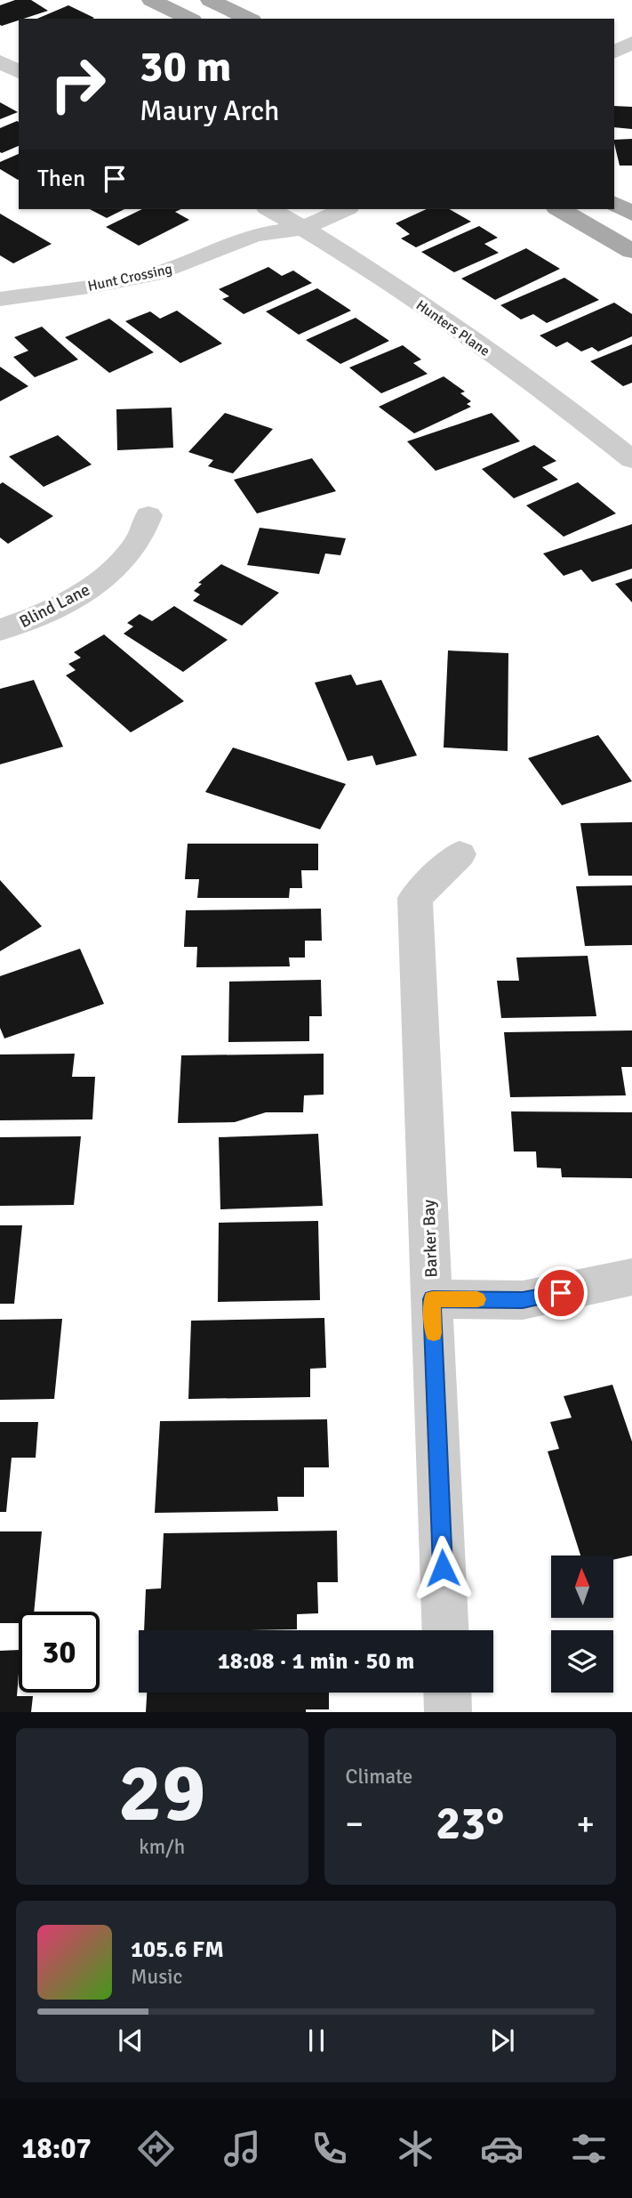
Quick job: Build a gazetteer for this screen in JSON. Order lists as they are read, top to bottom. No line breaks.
{"streets":{"street":["Hunt Crossing","Hunters Plane","Blind Lane","Barker Bay"]},"crossings":[["Hunt Crossing","Hunters Plane"]],"north":"top","page":{"turn":["30 m","Maury Arch"],"then":"Then","limit":"30","trip":"18:08 · 1 min · 50 m","tile":[["29","km/h"],"Climate"],"heat":["−","23°","+"],"song":["105.6 FM","Music"],"tabs":"18:07"}}
